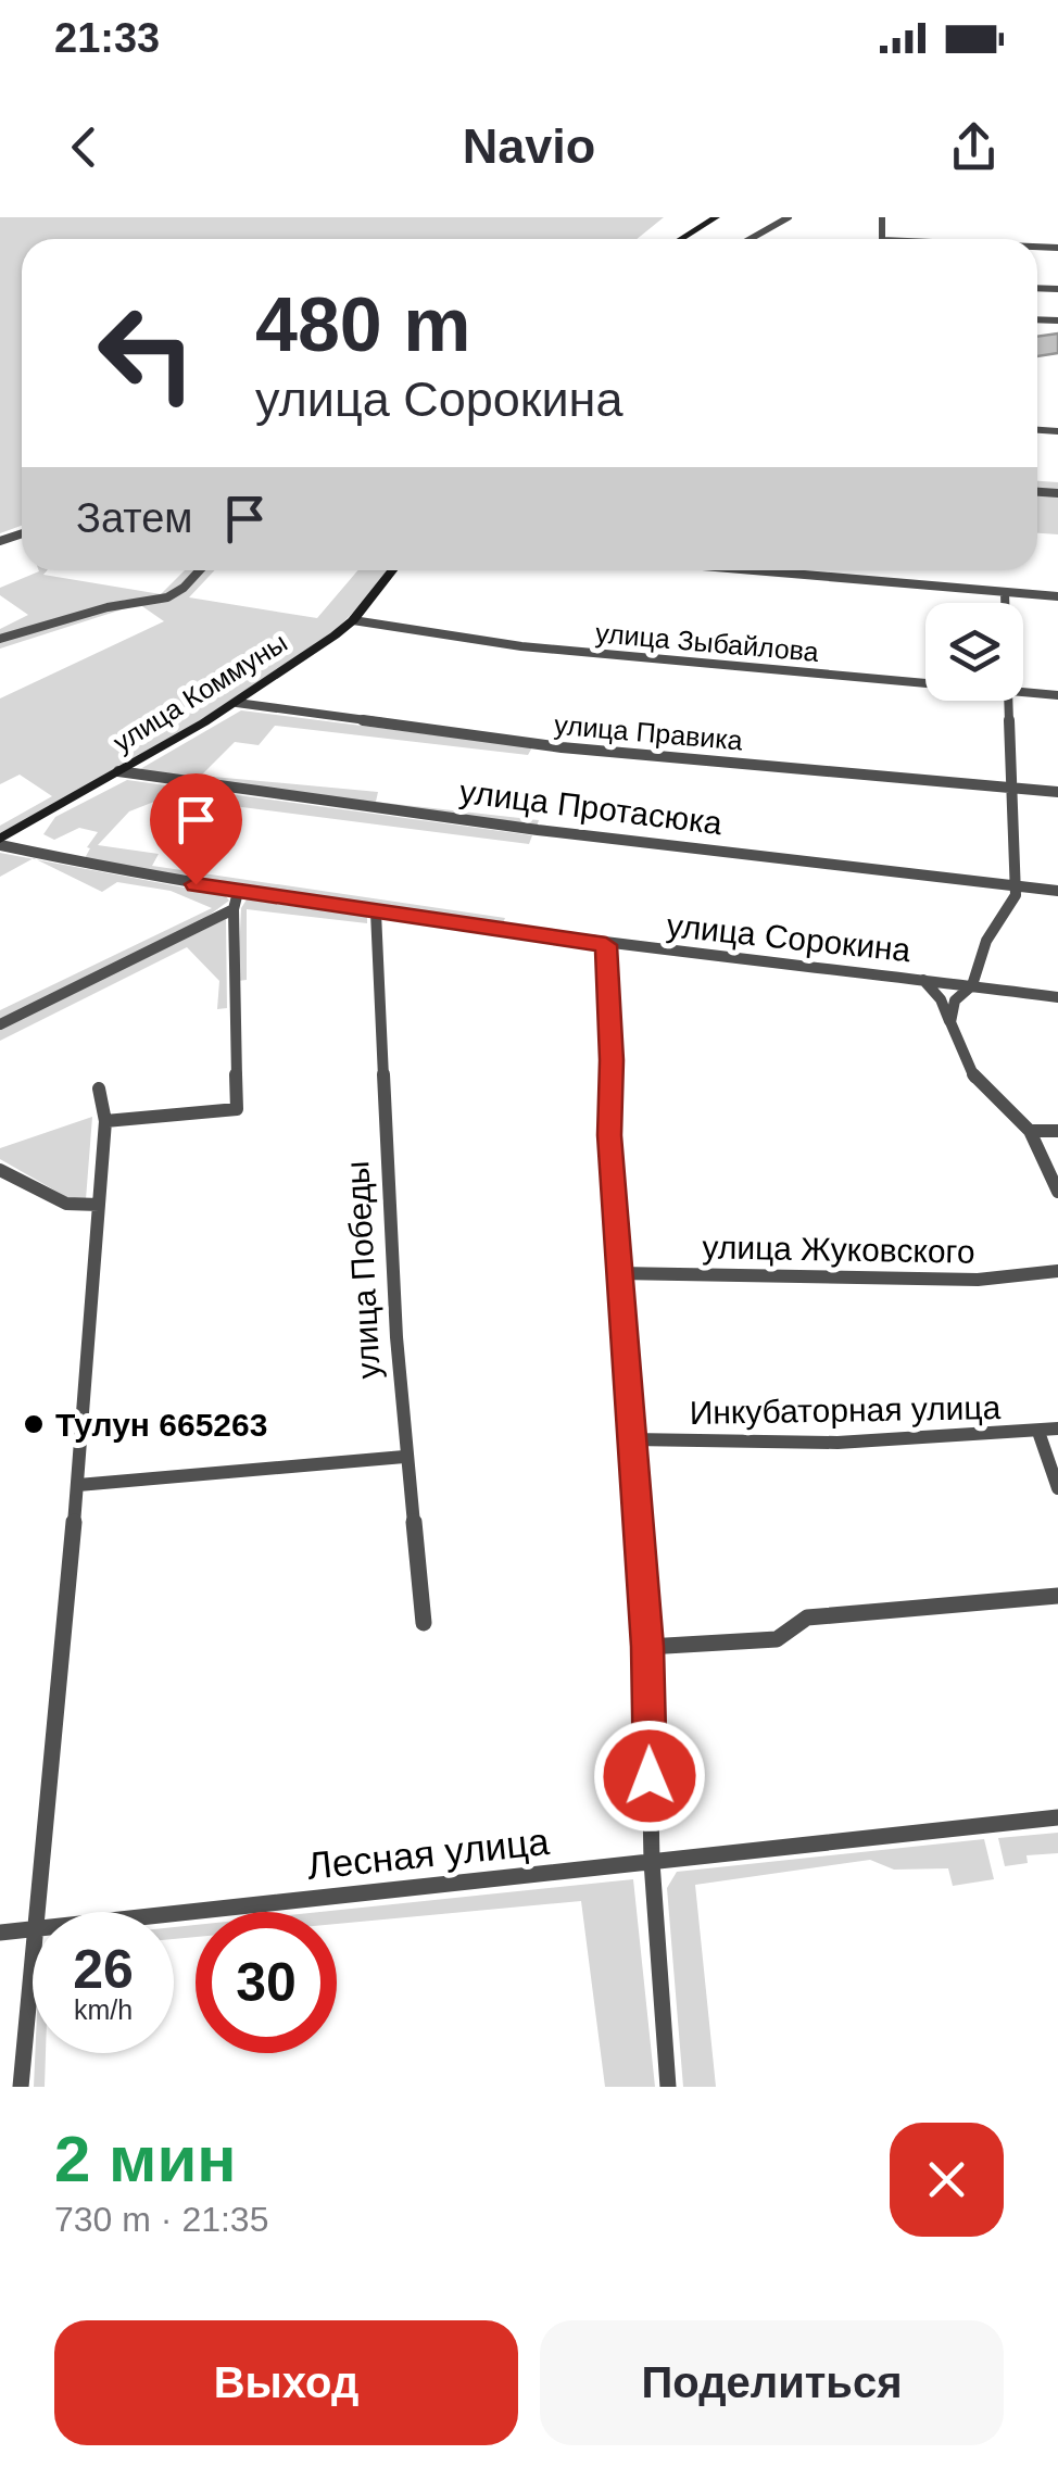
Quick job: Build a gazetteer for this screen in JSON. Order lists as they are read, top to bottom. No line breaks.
{"streets":{"street":["улица Зыбайлова","улица Коммуны","улица Правика","улица Протасюка","улица Сорокина","улица Жуковского","улица Победы","Инкубаторная улица","Лесная улица"]},"crossings":[["улица Зыбайлова","улица Коммуны"],["улица Коммуны","улица Правика"],["улица Коммуны","улица Протасюка"],["улица Коммуны","улица Сорокина"],["улица Сорокина","улица Победы"]],"places":["Тулун 665263"],"page":{"status":"21:33","header":"Navio","turn":["480 m","улица Сорокина"],"then":"Затем","speed":"26 km/h","limit":"30","heading":["2 мин","730 m · 21:35"],"buttons":["Выход","Поделиться"]}}
